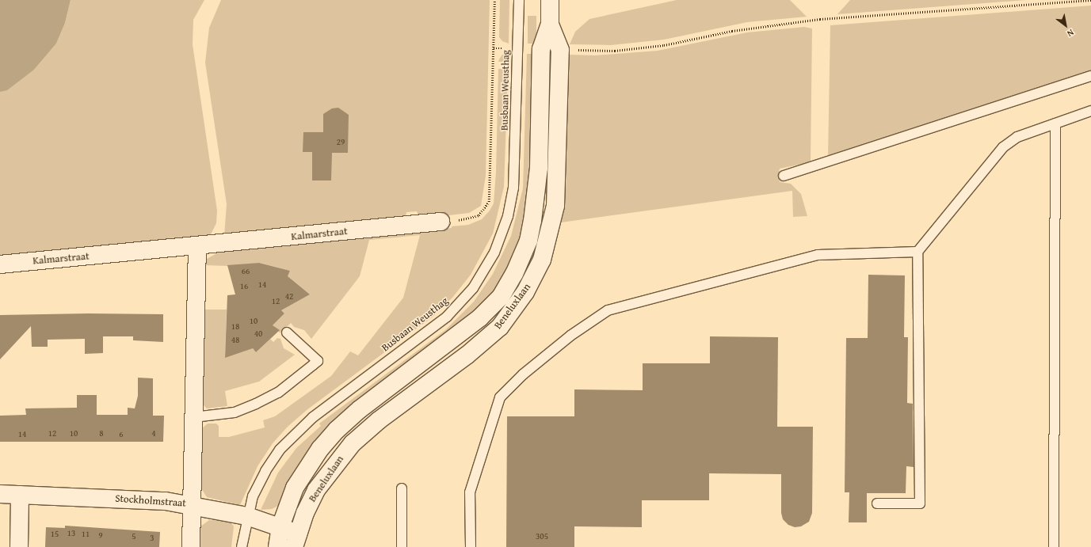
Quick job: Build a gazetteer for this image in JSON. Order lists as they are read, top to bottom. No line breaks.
{"streets":{"street":["Kalmarstraat","Beneluxlaan","Stockholmstraat"],"lane":["Busbaan Weusthag"]},"crossings":[["Busbaan Weusthag","Stockholmstraat"],["Beneluxlaan","Stockholmstraat"]],"house_numbers":["29","66","14","16","42","12","10","18","40","48","12","10","8","4","14","6","13","15","11","9","5","305","3"],"north":"bottom right"}
